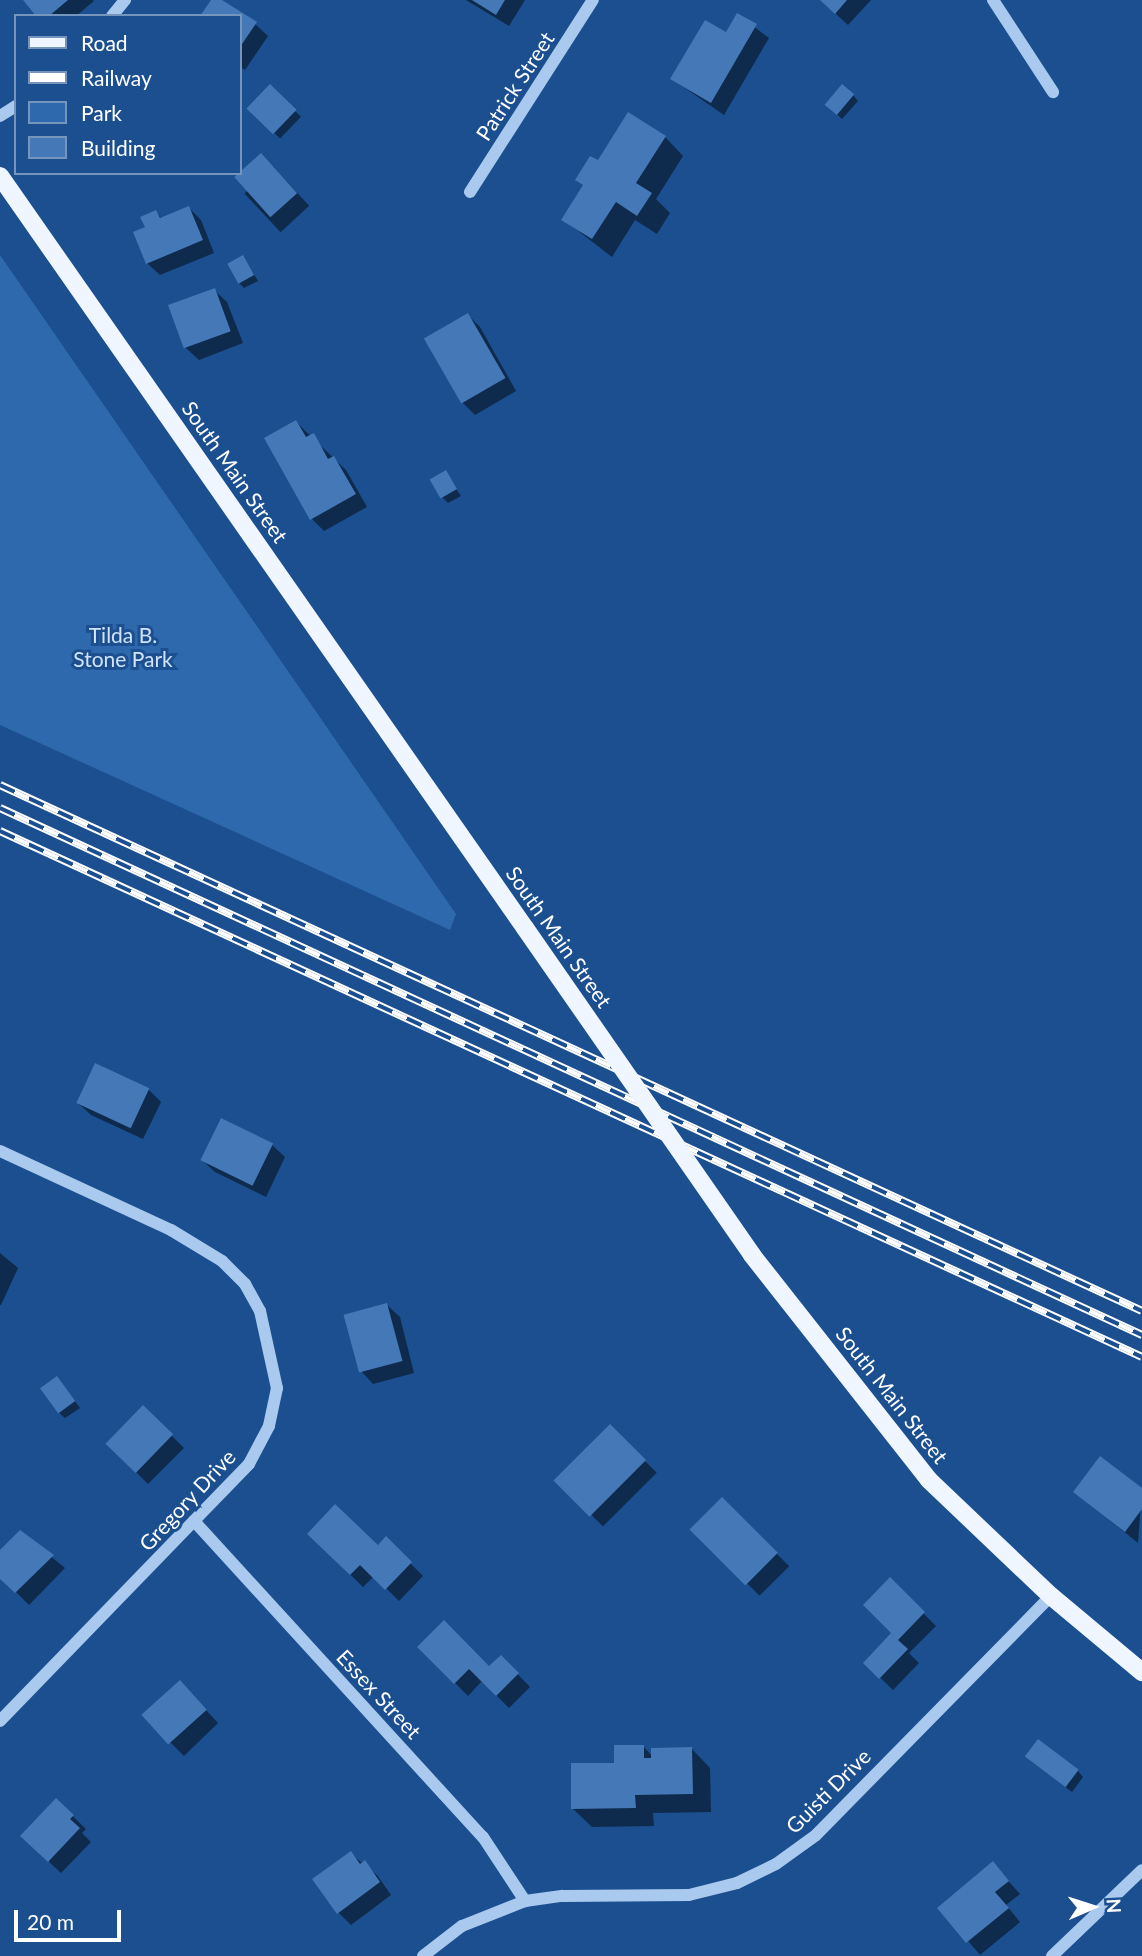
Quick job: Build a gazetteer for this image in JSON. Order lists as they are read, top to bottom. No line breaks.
{"streets":{"main road":["South Main Street"],"street":["Patrick Street","Gregory Drive","Essex Street","Guisti Drive"]},"crossings":[["South Main Street","Guisti Drive"],["Gregory Drive","Essex Street"],["Essex Street","Guisti Drive"]],"parks":["Tilda B. Stone Park"],"legend":["Road","Railway","Park","Building"],"scale_bar":"20 m","north":"right"}
